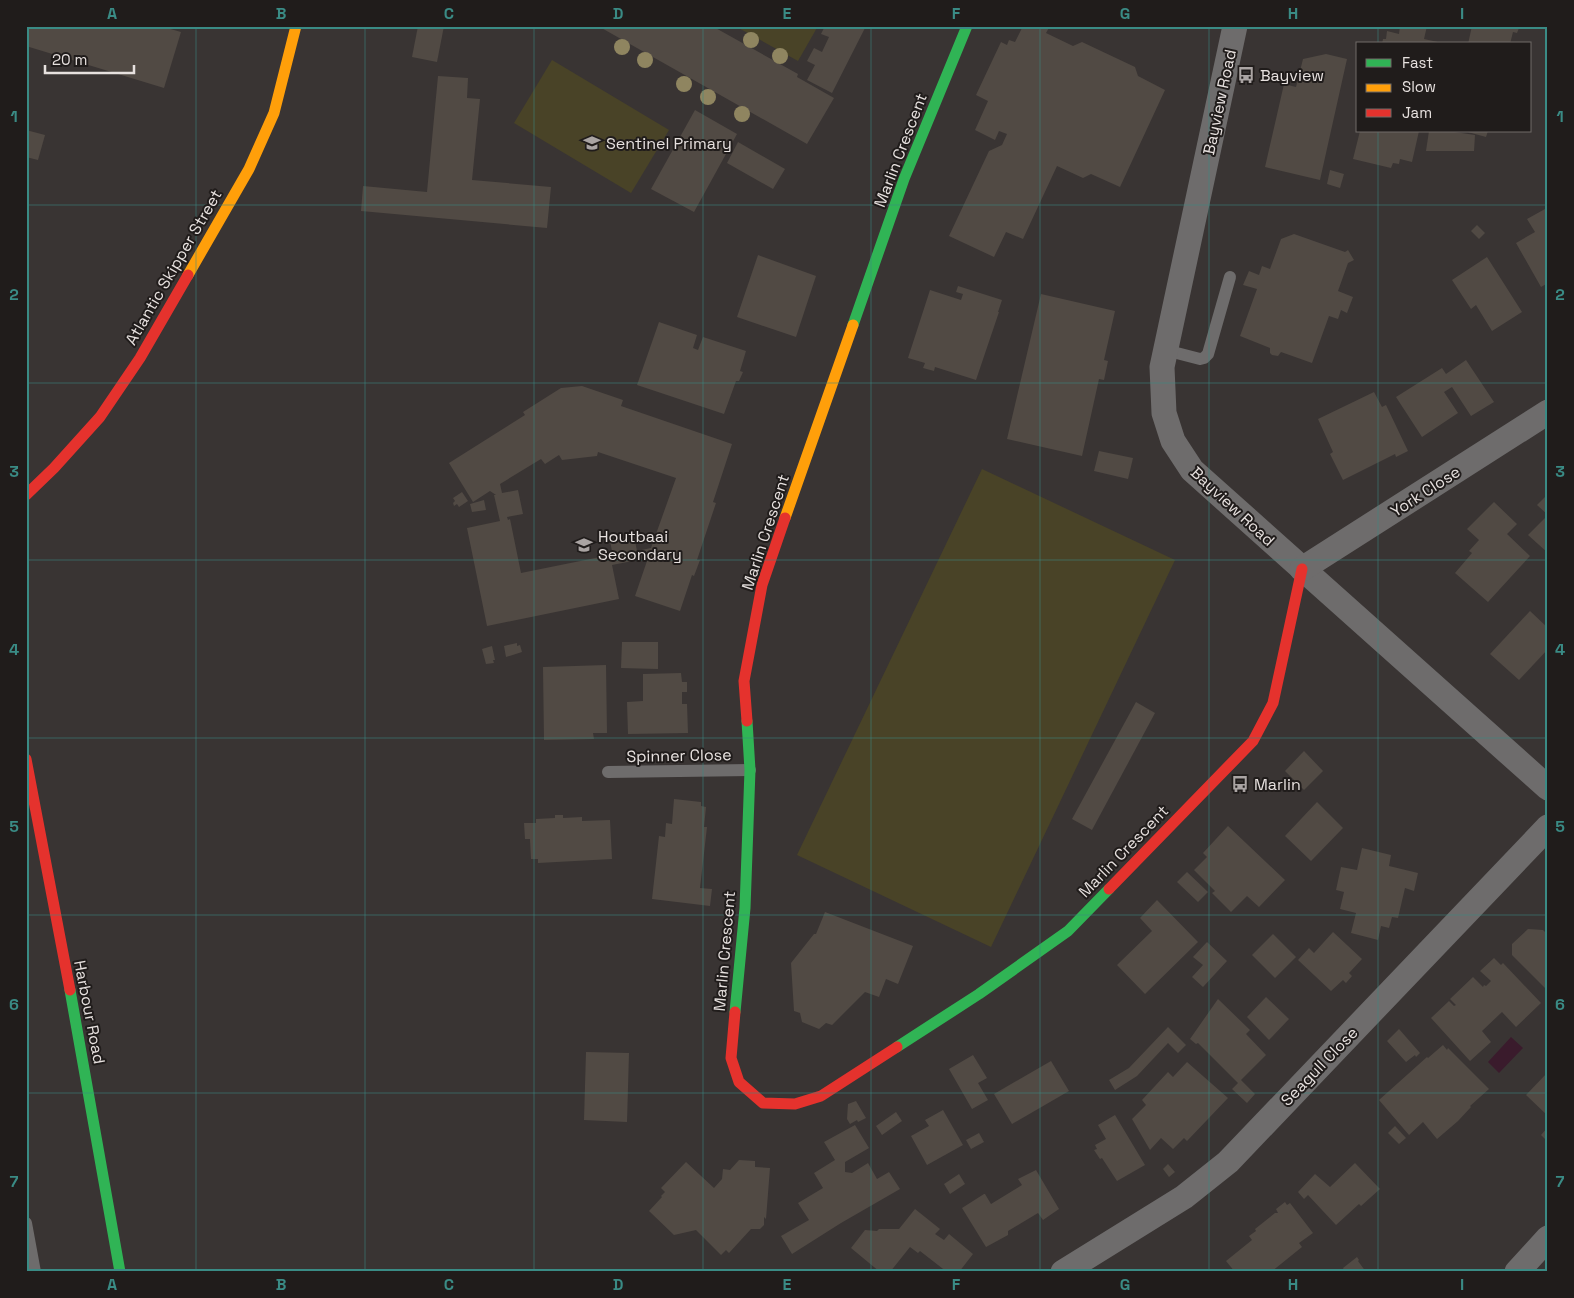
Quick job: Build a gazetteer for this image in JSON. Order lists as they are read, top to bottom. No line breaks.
{"streets":{"street":["Bayview Road","Marlin Crescent","Atlantic Skipper Street","York Close","Harbour Road","Seagull Close"],"lane":["Spinner Close"]},"crossings":[["Bayview Road","Marlin Crescent"],["Bayview Road","York Close"],["Marlin Crescent","York Close"],["Marlin Crescent","Spinner Close"]],"places":{"bus stop":["Bayview","Marlin"],"school or university":["Sentinel Primary","Houtbaai Secondary"]},"legend":["Fast","Slow","Jam"],"scale_bar":"20 m","grid":{"columns":["A","B","C","D","E","F","G","H","I"],"rows":["1","2","3","4","5","6","7"]}}
